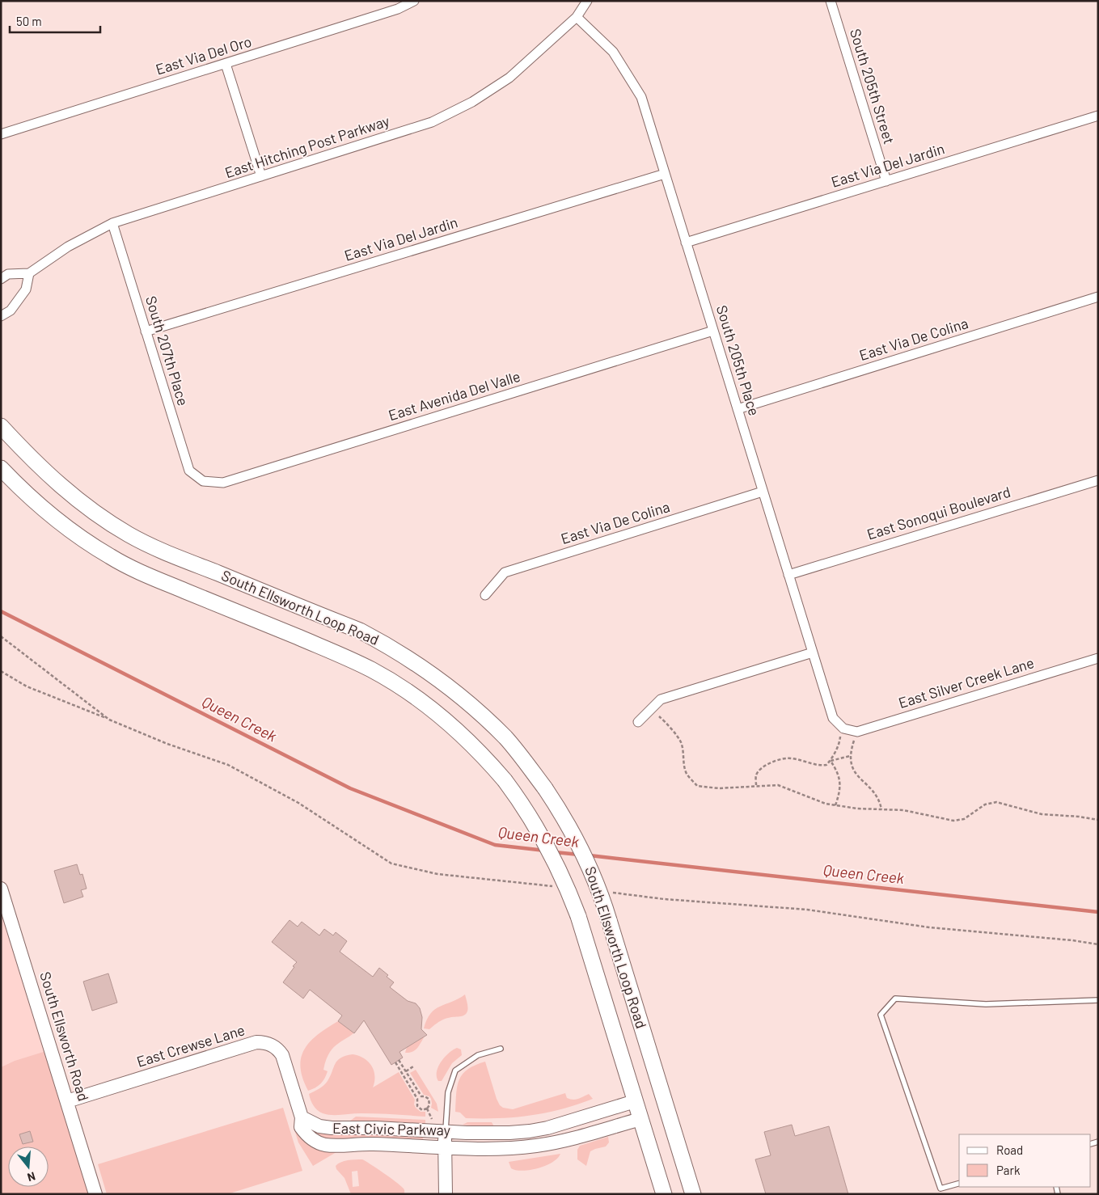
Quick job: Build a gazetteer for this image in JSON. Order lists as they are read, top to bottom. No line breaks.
{"streets":{"main road":["South Ellsworth Loop Road"],"street":["East Via Del Oro","South 205th Street","East Hitching Post Parkway","East Via Del Jardin","East Via De Colina","South 207th Place","South 205th Place","East Avenida Del Valle","East Sonoqui Boulevard","East Silver Creek Lane","South Ellsworth Road","East Crewse Lane","East Civic Parkway"]},"crossings":[["South 205th Street","East Via Del Jardin"],["East Hitching Post Parkway","South 207th Place"],["East Hitching Post Parkway","South 205th Place"],["East Via Del Jardin","South 207th Place"],["East Via Del Jardin","South 205th Place"],["East Via De Colina","South 205th Place"],["South 207th Place","East Avenida Del Valle"],["South 205th Place","East Avenida Del Valle"],["South 205th Place","East Sonoqui Boulevard"],["South 205th Place","East Silver Creek Lane"],["South Ellsworth Loop Road","East Civic Parkway"],["South Ellsworth Road","East Crewse Lane"],["East Crewse Lane","East Civic Parkway"]],"water":["Queen Creek"],"legend":["Road","Park"],"scale_bar":"50 m","north":"bottom"}
